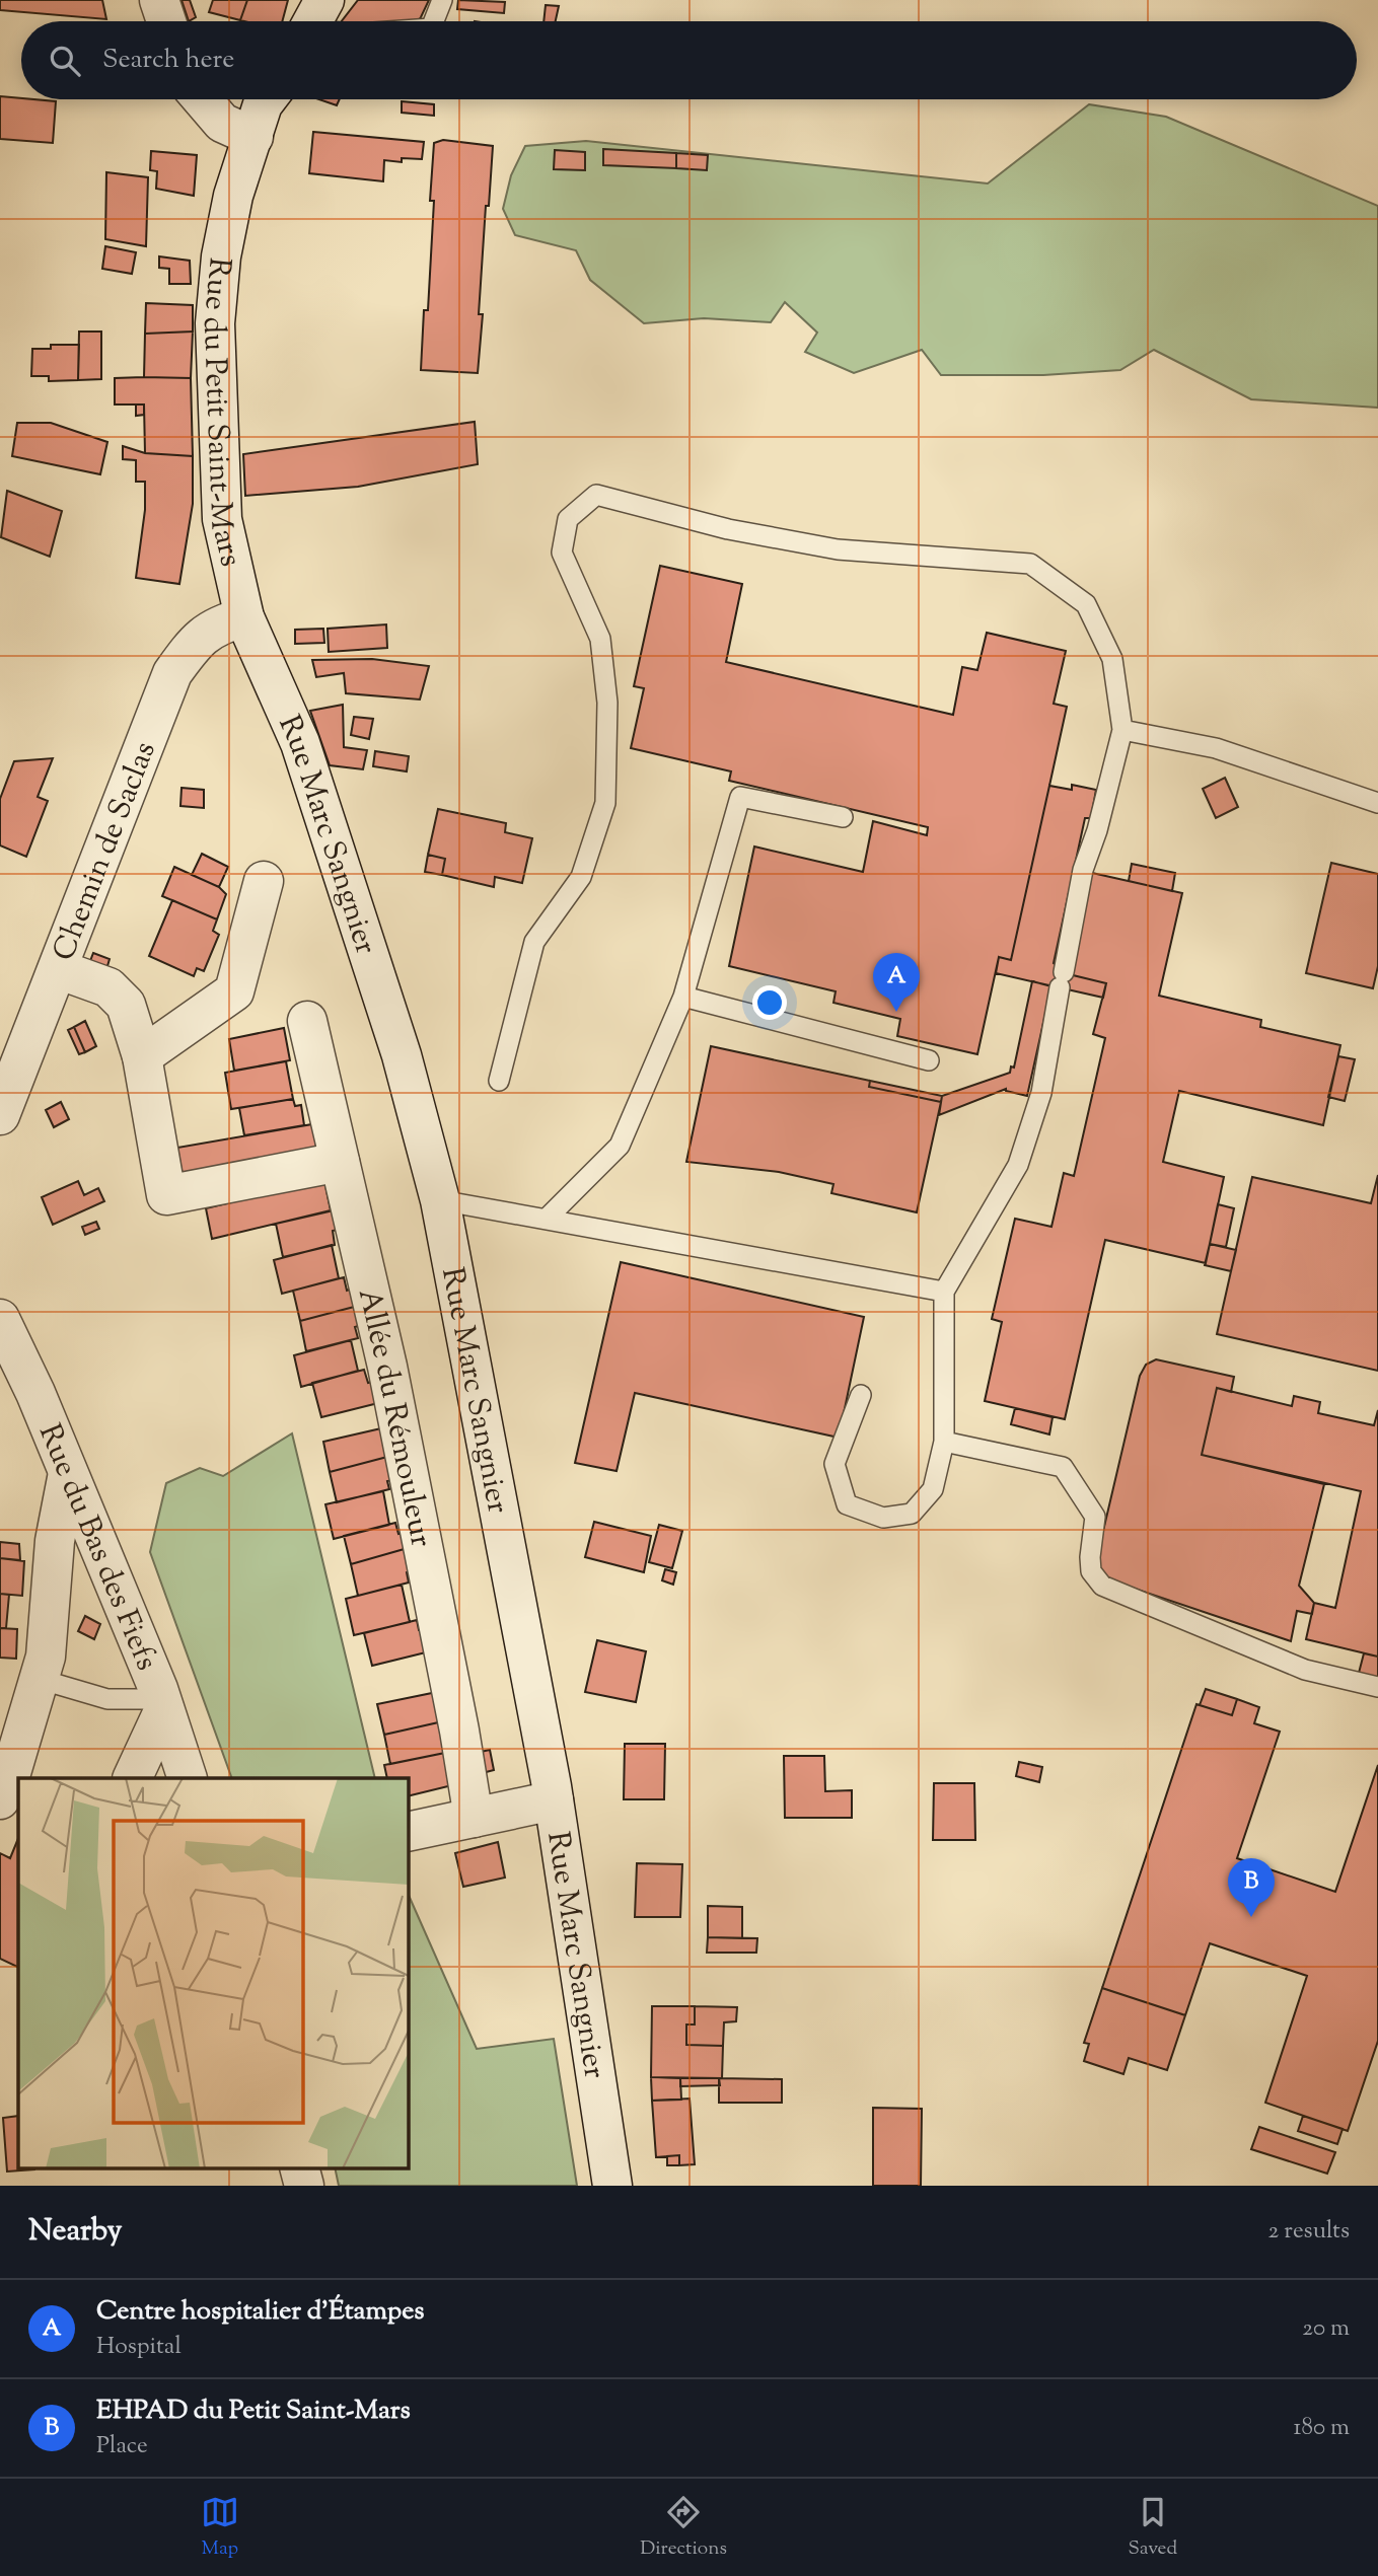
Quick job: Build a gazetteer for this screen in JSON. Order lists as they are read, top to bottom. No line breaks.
{"streets":{"street":["Rue du Petit Saint-Mars","Rue Marc Sangnier","Chemin de Saclas","Allée du Rémouleur","Rue du Bas des Fiefs"]},"crossings":[["Rue du Petit Saint-Mars","Rue Marc Sangnier"],["Rue du Petit Saint-Mars","Chemin de Saclas"],["Rue Marc Sangnier","Chemin de Saclas"]],"page":{"search":"Search here","pins":["A","B"],"heading":["Nearby","2 results"],"list":[{"mark":"A","name":"Centre hospitalier d'Étampes","note":"Hospital","value":"20 m"},{"mark":"B","name":"EHPAD du Petit Saint-Mars","note":"Place","value":"180 m"}],"nav":["Map","Directions","Saved"]}}
